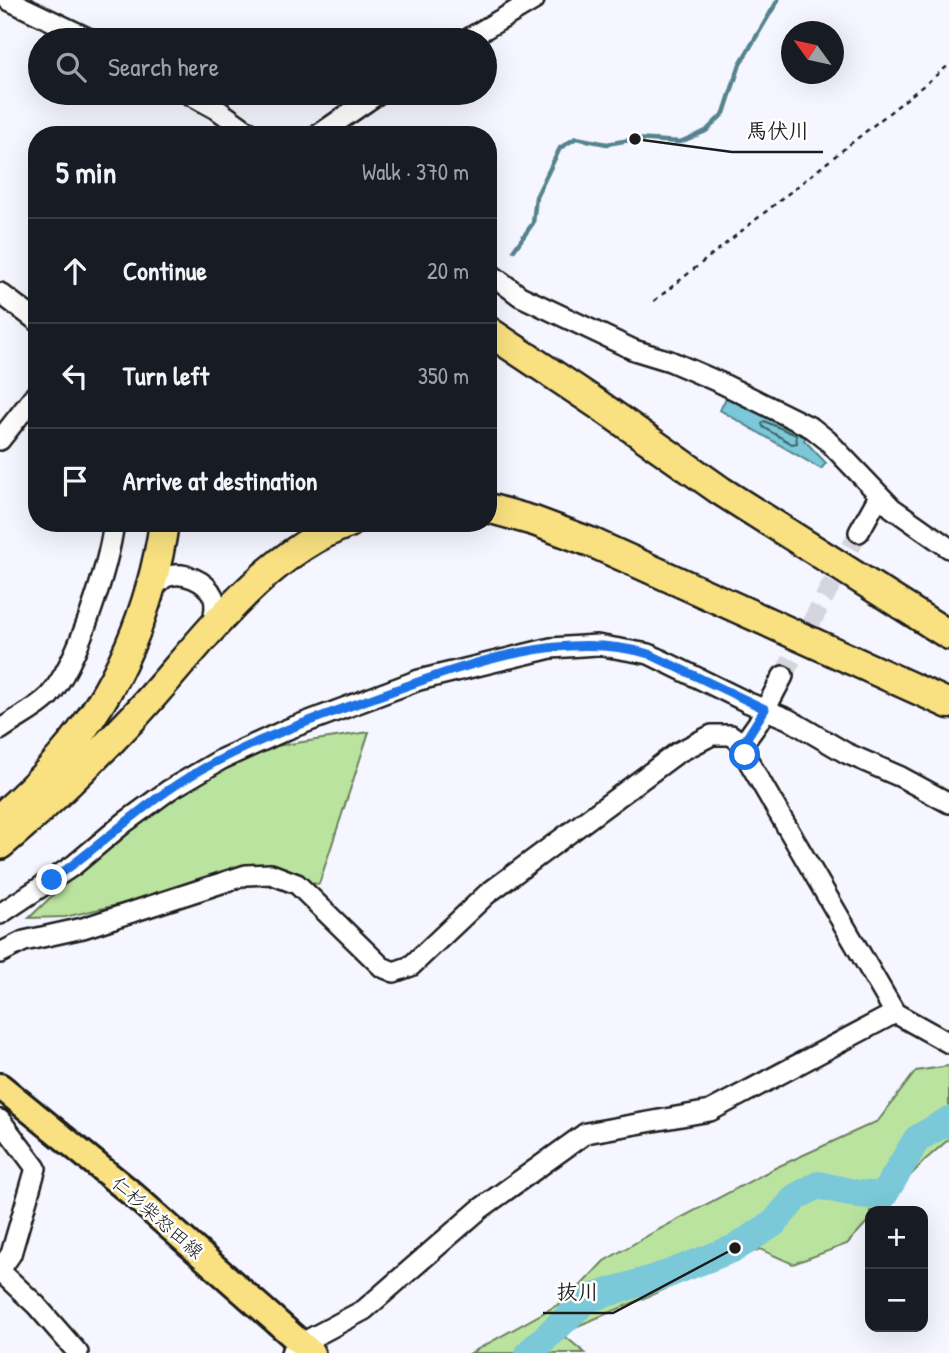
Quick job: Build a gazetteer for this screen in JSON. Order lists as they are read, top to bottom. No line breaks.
{"streets":{"main road":["仁杉柴怒田線"]},"places":["馬伏川","抜川"],"north":"top left","page":{"search":"Search here","heading":["5 min","Walk · 370 m"],"list":[["Continue","20 m"],["Turn left","350 m"],"Arrive at destination"],"map_buttons":["+","−"]}}
